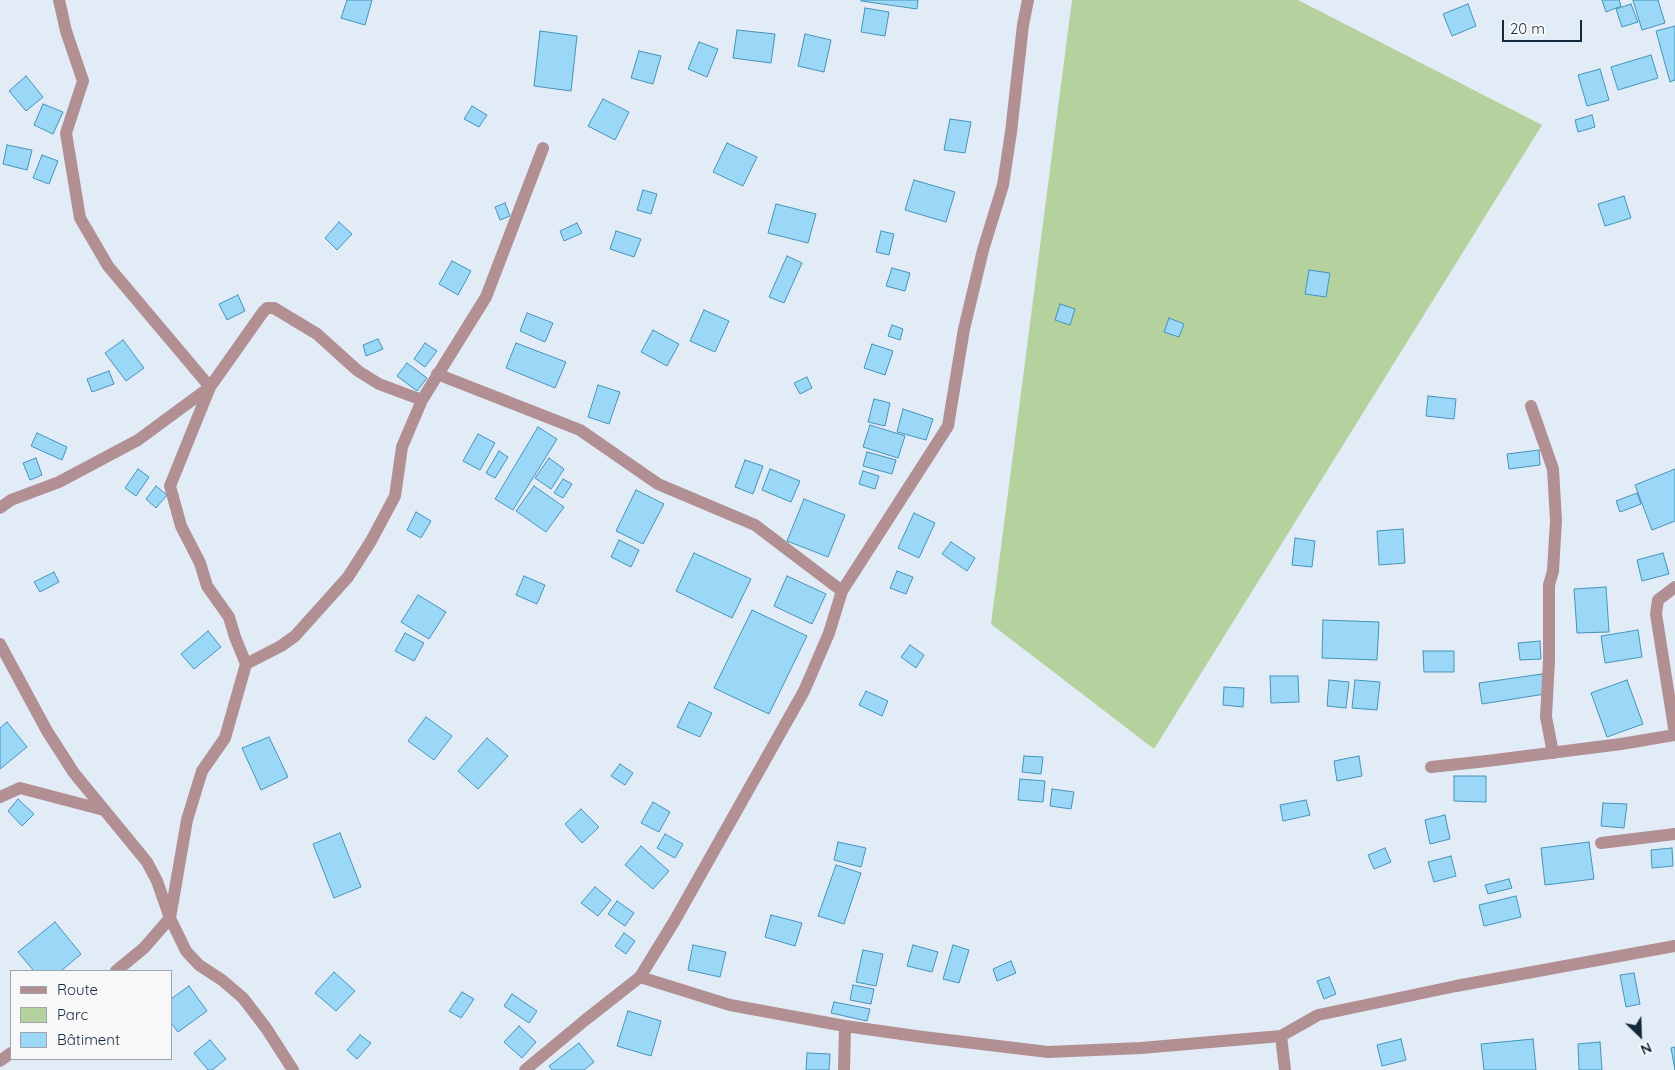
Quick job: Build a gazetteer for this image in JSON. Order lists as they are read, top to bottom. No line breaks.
{"legend":["Route","Parc","Bâtiment"],"scale_bar":"20 m","north":"bottom right"}
